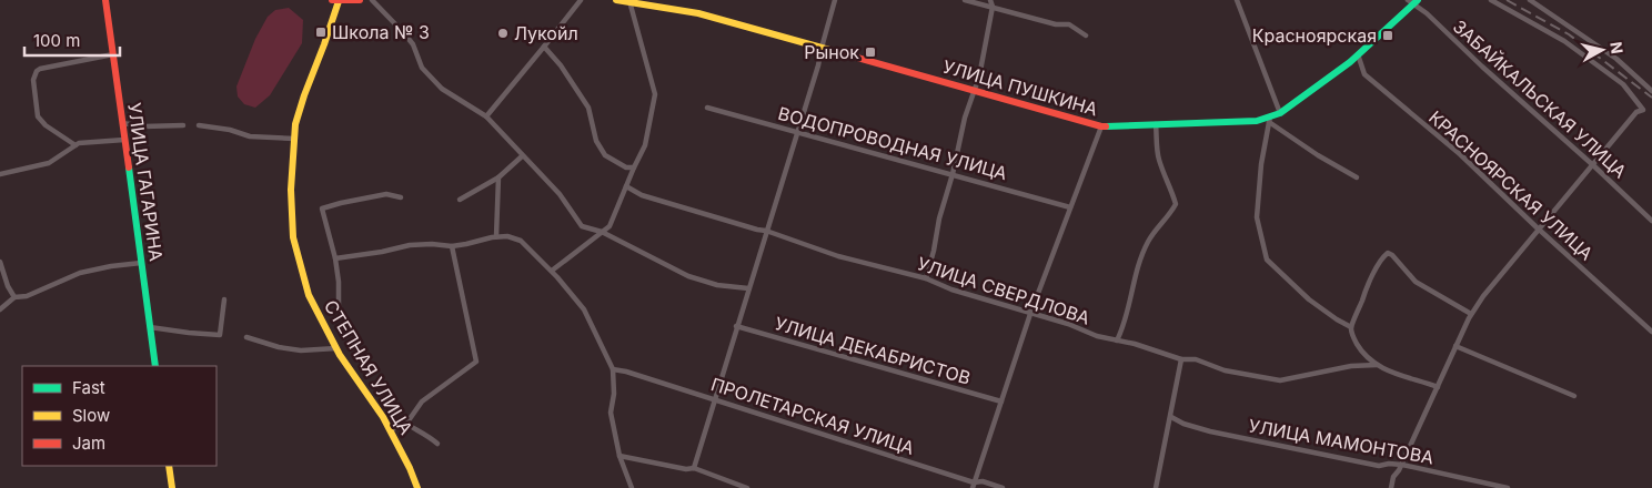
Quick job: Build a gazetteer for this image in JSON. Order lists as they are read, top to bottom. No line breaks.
{"streets":{"street":["УЛИЦА ПУШКИНА","ЗАБАЙКАЛЬСКАЯ УЛИЦА","ВОДОПРОВОДНАЯ УЛИЦА","УЛИЦА ГАГАРИНА","КРАСНОЯРСКАЯ УЛИЦА","УЛИЦА СВЕРДЛОВА","УЛИЦА ДЕКАБРИСТОВ","СТЕПНАЯ УЛИЦА","ПРОЛЕТАРСКАЯ УЛИЦА","УЛИЦА МАМОНТОВА"]},"crossings":[["УЛИЦА ПУШКИНА","ЗАБАЙКАЛЬСКАЯ УЛИЦА"],["УЛИЦА ПУШКИНА","КРАСНОЯРСКАЯ УЛИЦА"]],"places":{"transit":["Школа № 3","Красноярская","Рынок"],"other":["Лукойл"]},"legend":["Fast","Slow","Jam"],"scale_bar":"100 m","north":"right"}
